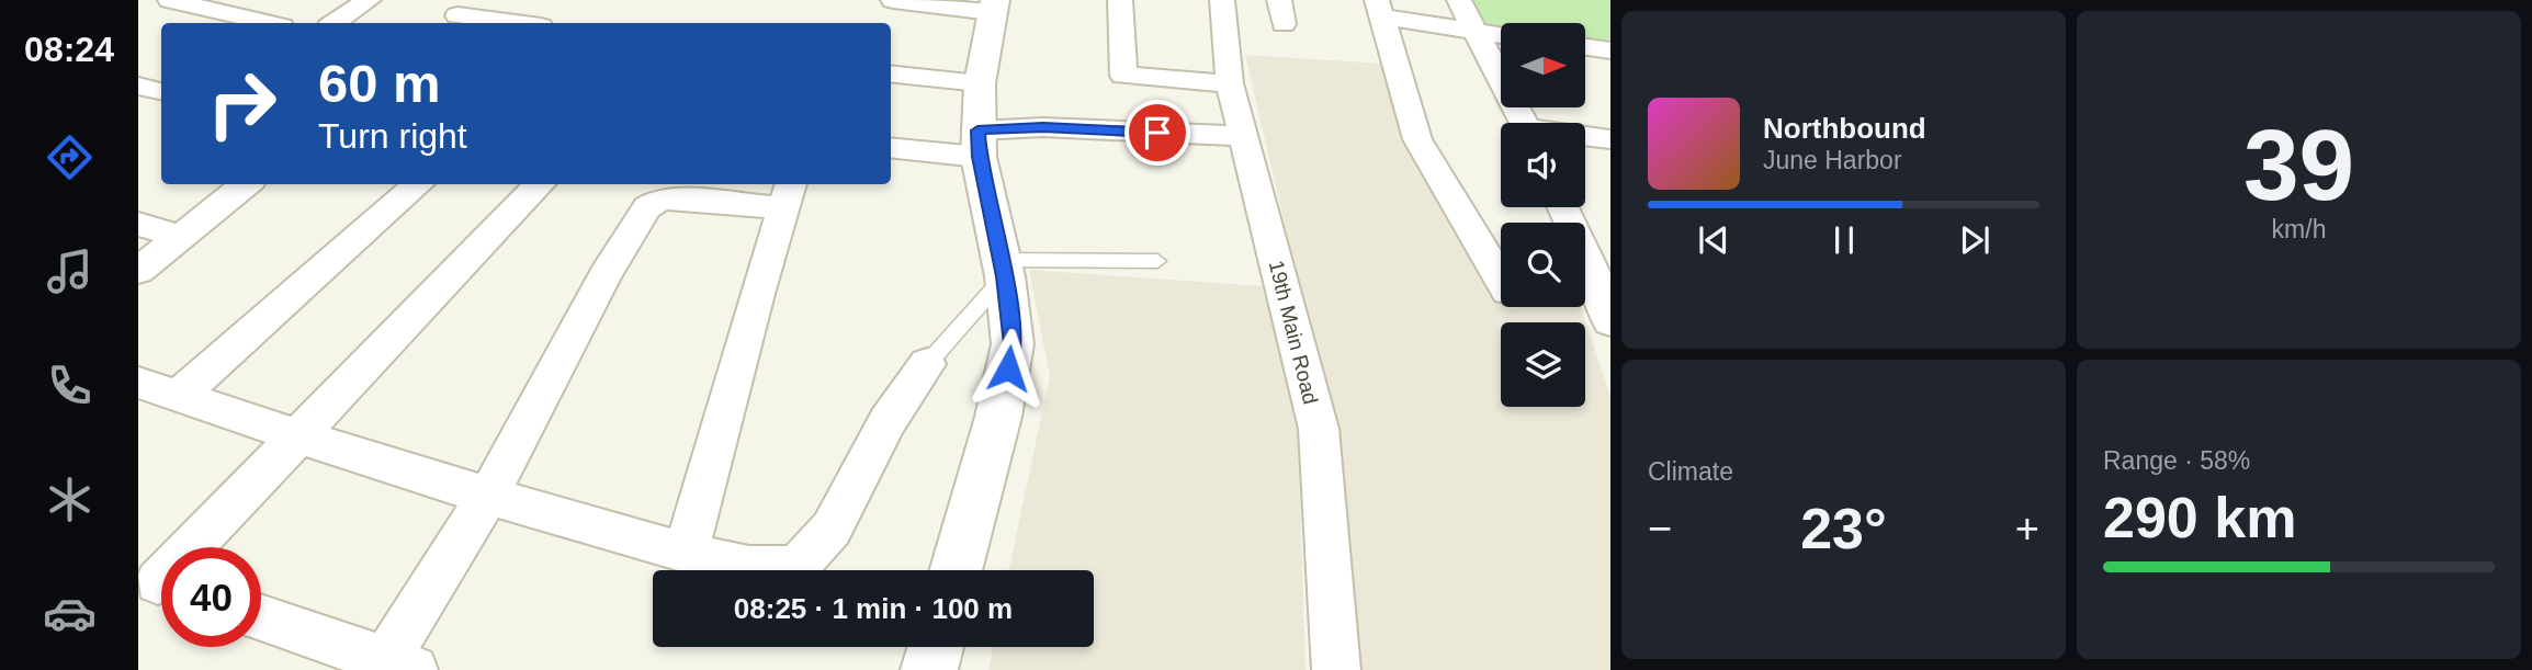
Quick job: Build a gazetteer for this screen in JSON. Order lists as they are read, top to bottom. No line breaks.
{"streets":{"street":["19th Main Road"]},"north":"right","page":{"tabs":"08:24","tile":[["39","km/h"],"Climate",["Range · 58%","290 km"]],"turn":["60 m","Turn right"],"song":["Northbound","June Harbor"],"heat":["−","23°","+"],"limit":"40","trip":"08:25 · 1 min · 100 m"}}
